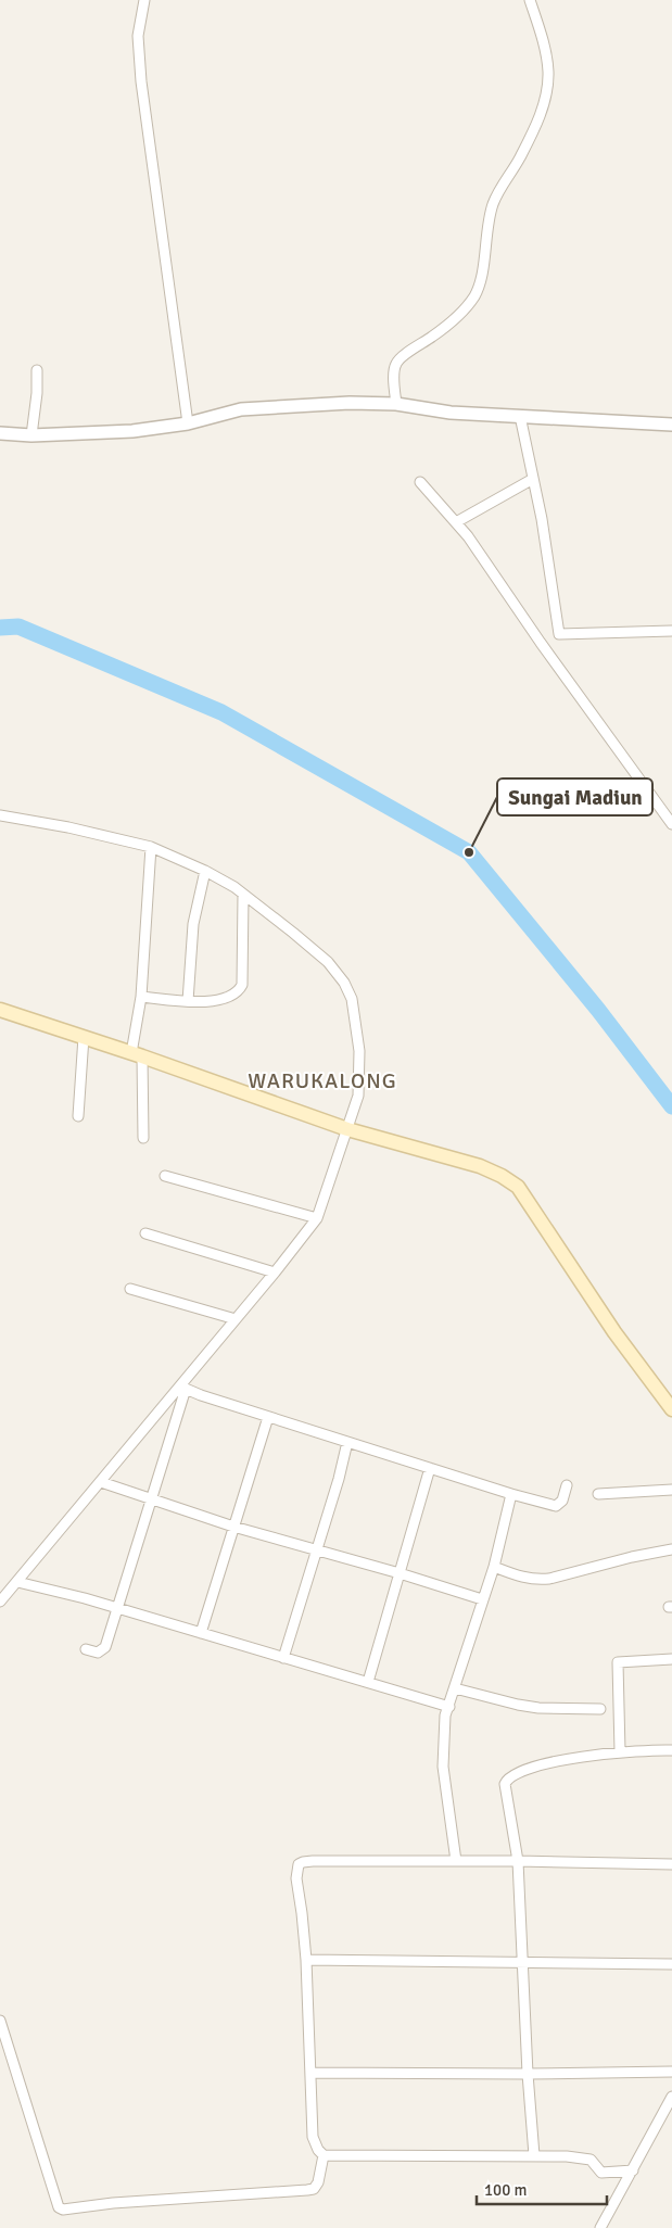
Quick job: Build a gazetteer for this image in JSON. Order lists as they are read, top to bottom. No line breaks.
{"districts":["WARUKALONG"],"places":["Sungai Madiun"],"scale_bar":"100 m"}
